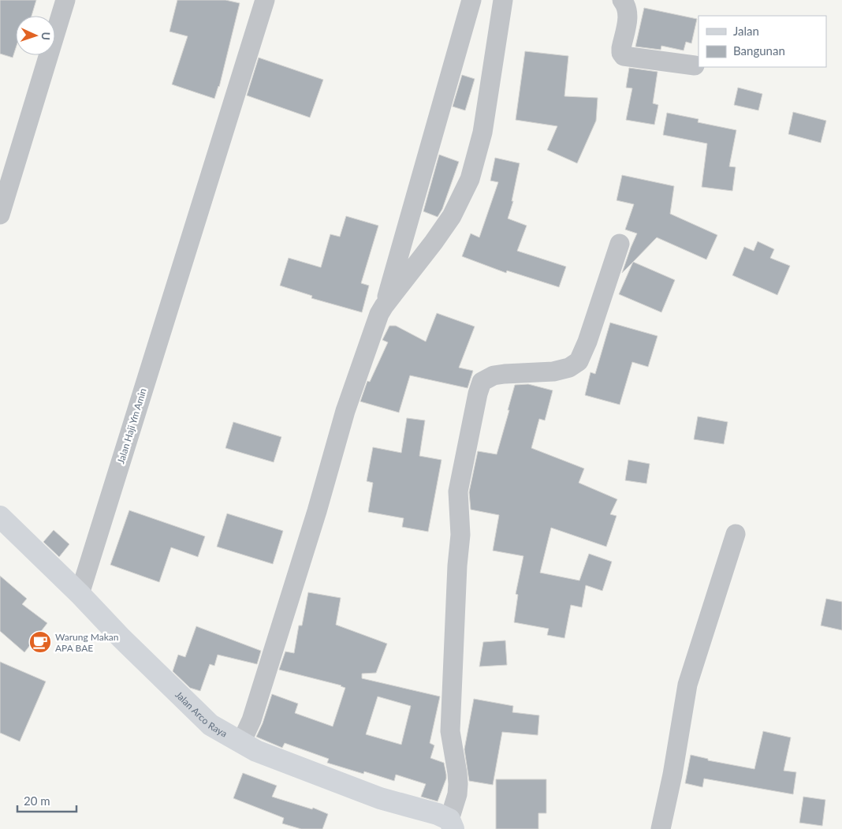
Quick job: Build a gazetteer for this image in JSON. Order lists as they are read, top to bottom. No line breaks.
{"streets":{"main road":["Jalan Arco Raya"],"street":["Jalan Haji Ym Amin"]},"crossings":[["Jalan Haji Ym Amin","Jalan Arco Raya"]],"places":{"cafe":["Warung Makan APA BAE"]},"legend":["Jalan","Bangunan"],"scale_bar":"20 m","north":"right"}
